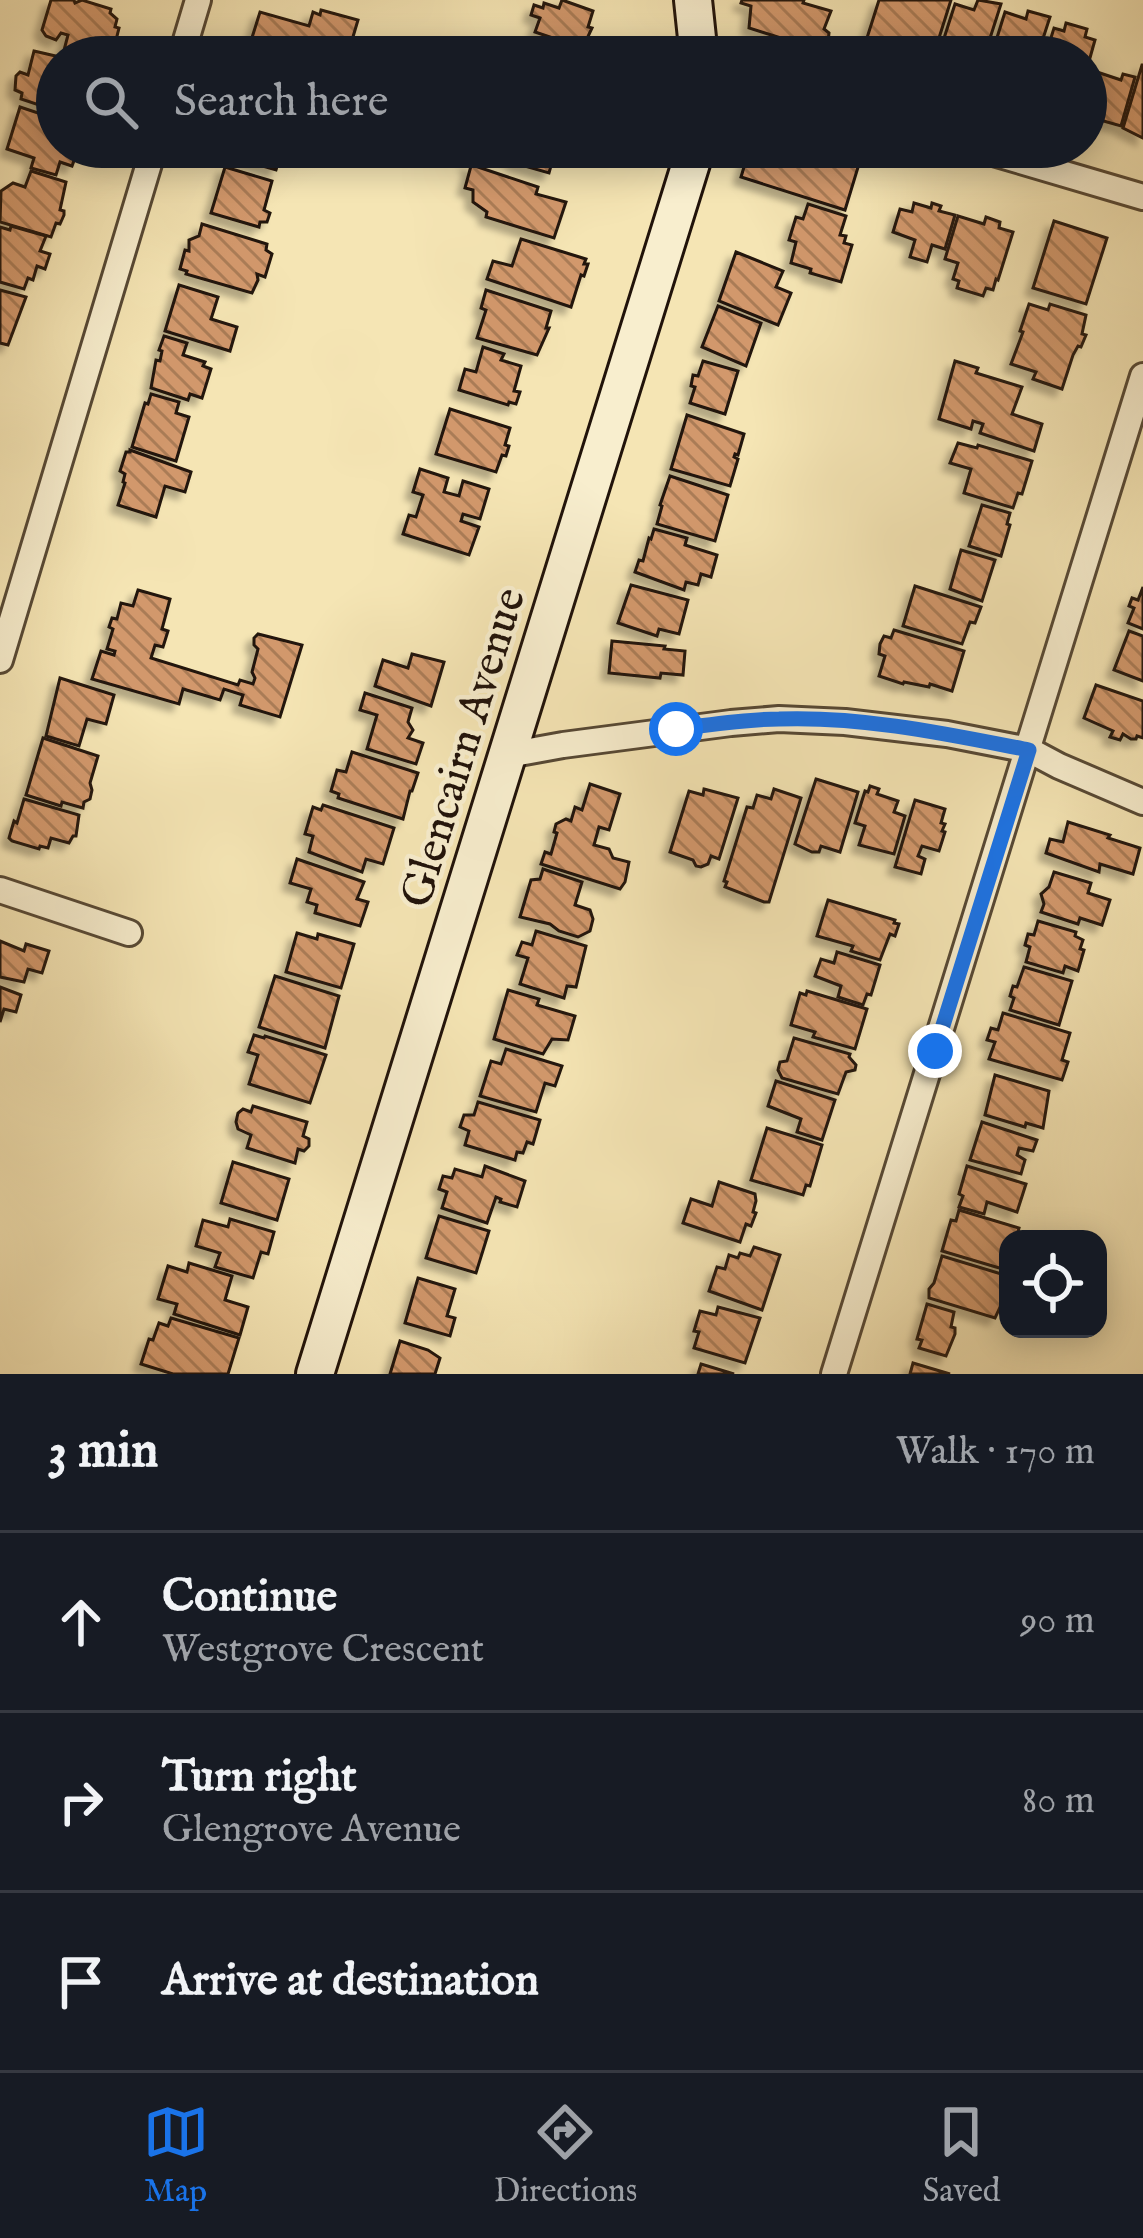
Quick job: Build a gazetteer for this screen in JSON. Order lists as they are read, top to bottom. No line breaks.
{"streets":{"street":["Glencairn Avenue"]},"page":{"search":"Search here","heading":["3 min","Walk · 170 m"],"list":[["Continue","Westgrove Crescent","90 m"],["Turn right","Glengrove Avenue","80 m"],"Arrive at destination"],"nav":["Map","Directions","Saved"]}}
